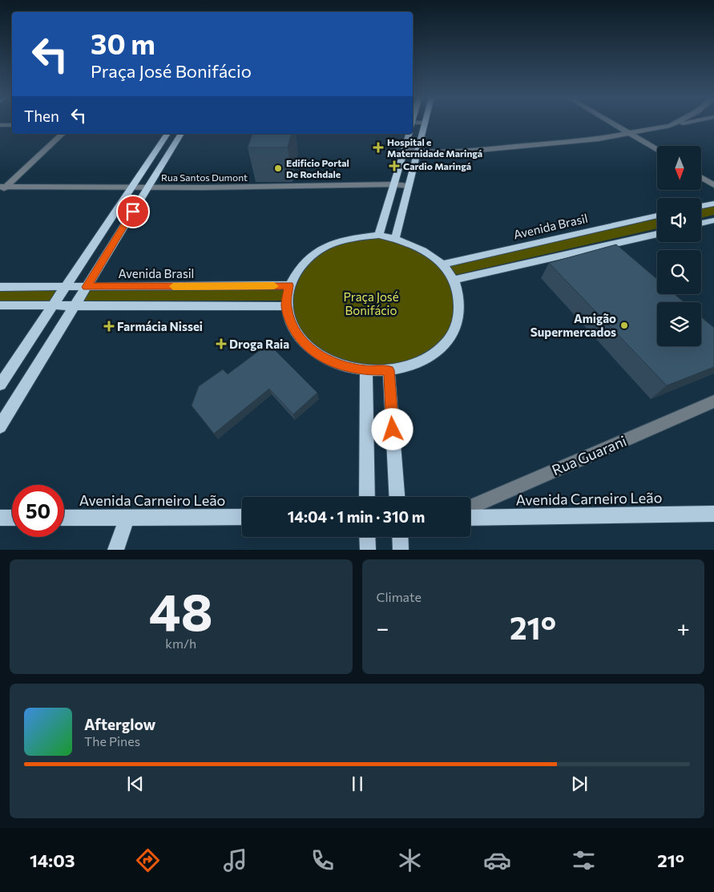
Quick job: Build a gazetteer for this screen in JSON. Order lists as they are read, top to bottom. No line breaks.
{"streets":{"main road":["Avenida Brasil","Avenida Carneiro Leão"],"street":["Rua Santos Dumont","Rua Guarani"]},"parks":["Praça José Bonifácio"],"places":{"health":["Hospital e Maternidade Maringá","Cardio Maringá","Farmácia Nissei","Droga Raia"],"other":["Edificio Portal De Rochdale","Amigão Supermercados"]},"north":"bottom","page":{"turn":["30 m","Praça José Bonifácio"],"then":"Then","limit":"50","trip":"14:04 · 1 min · 310 m","tile":[["48","km/h"],"Climate"],"heat":["−","21°","+"],"song":["Afterglow","The Pines"],"tabs":["14:03","21°"]}}
